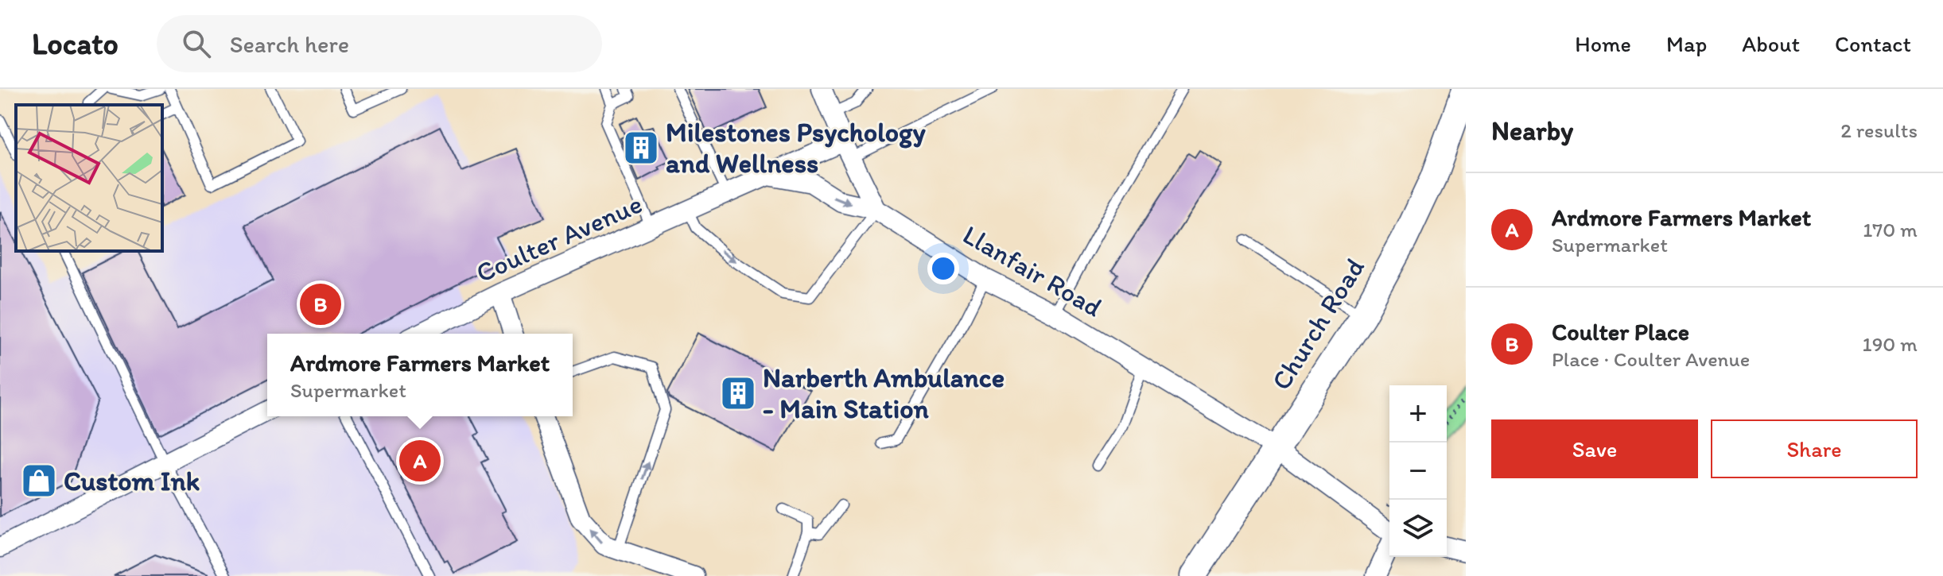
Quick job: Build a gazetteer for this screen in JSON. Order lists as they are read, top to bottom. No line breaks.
{"streets":{"street":["Coulter Avenue","Llanfair Road","Church Road"]},"crossings":[["Llanfair Road","Church Road"]],"places":{"building":["Milestones Psychology and Wellness","Narberth Ambulance - Main Station"],"shop":["Custom Ink"]},"page":{"header":"Locato","search":"Search here","nav":["Home","Map","About","Contact"],"heading":["Nearby","2 results"],"list":[{"mark":"A","name":"Ardmore Farmers Market","note":"Supermarket","value":"170 m"},{"mark":"B","name":"Coulter Place","note":"Place · Coulter Avenue","value":"190 m"}],"pins":["B","A"],"popup":["Ardmore Farmers Market","Supermarket"],"map_buttons":["+","−"],"buttons":["Save","Share"]}}
